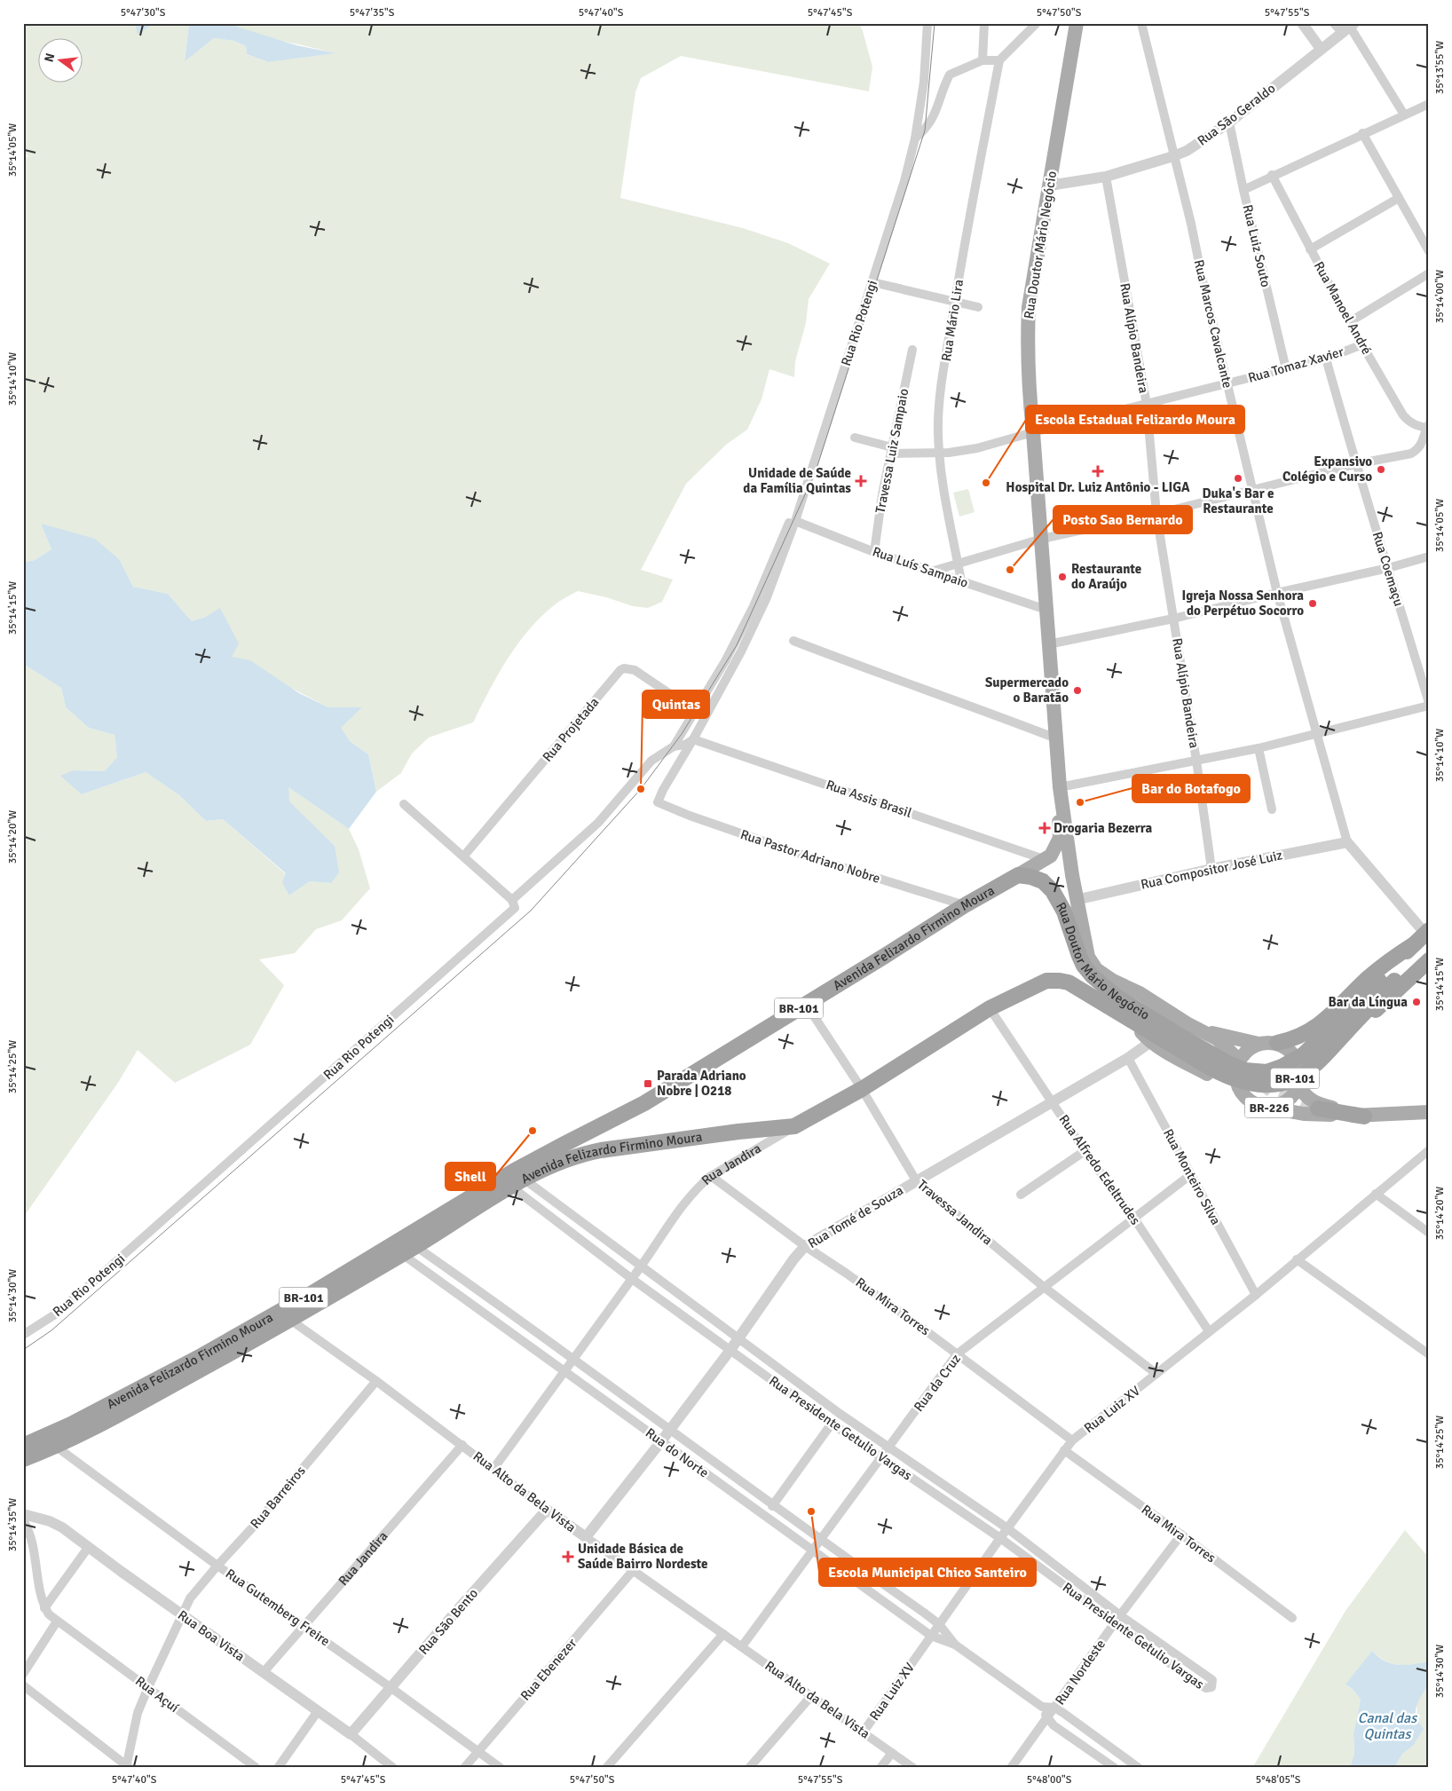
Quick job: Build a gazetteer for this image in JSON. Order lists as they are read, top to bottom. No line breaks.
{"streets":{"highway":["Rua Doutor Mário Negócio","Avenida Felizardo Firmino Moura","BR-101","Rua Jandira"],"main road":["BR-226"],"street":["Rua São Geraldo","Rua Luiz Souto","Rua Manoel André","Rua Mário Lira","Rua Rio Potengi","Rua Marcos Cavalcante","Rua Alípio Bandeira","Rua Tomaz Xavier","Travessa Luiz Sampaio","Rua Luís Sampaio","Rua Coemaçu","Rua Projetada","Rua Assis Brasil","Rua Pastor Adriano Nobre","Rua Compositor José Luiz","Rua Alfredo Edeltrudes","Rua Monteiro Silva","Travessa Jandira","Rua Tomé de Souza","Rua Mira Torres","Rua da Cruz","Rua Luiz XV","Rua Presidente Getulio Vargas","Rua do Norte","Rua Alto da Bela Vista","Rua Barreiros","Rua Gutemberg Freire","Rua São Bento","Rua Boa Vista","Rua Ebenezer","Rua Nordeste","Rua Açuí"]},"crossings":[["Rua São Geraldo","Rua Doutor Mário Negócio"],["Rua São Geraldo","Rua Luiz Souto"],["Rua São Geraldo","Rua Marcos Cavalcante"],["Rua São Geraldo","Rua Alípio Bandeira"],["Rua Doutor Mário Negócio","Rua Tomaz Xavier"],["Rua Doutor Mário Negócio","Rua Luís Sampaio"],["Rua Doutor Mário Negócio","Rua Assis Brasil"],["Rua Doutor Mário Negócio","Rua Compositor José Luiz"],["Rua Doutor Mário Negócio","Avenida Felizardo Firmino Moura"],["Rua Doutor Mário Negócio","BR-101"],["Rua Doutor Mário Negócio","BR-226"],["Rua Doutor Mário Negócio","Rua Jandira"],["Rua Doutor Mário Negócio","Rua Tomé de Souza"],["Rua Luiz Souto","Rua Tomaz Xavier"],["Rua Manoel André","Rua Tomaz Xavier"],["Rua Mário Lira","Rua Tomaz Xavier"],["Rua Mário Lira","Rua Luís Sampaio"],["Rua Rio Potengi","Rua Luís Sampaio"],["Rua Rio Potengi","Rua Projetada"],["Rua Rio Potengi","Rua Assis Brasil"],["Rua Rio Potengi","Rua Pastor Adriano Nobre"],["Rua Marcos Cavalcante","Rua Tomaz Xavier"],["Rua Marcos Cavalcante","Rua Compositor José Luiz"],["Rua Marcos Cavalcante","BR-101"],["Rua Alípio Bandeira","Rua Tomaz Xavier"],["Rua Alípio Bandeira","Rua Compositor José Luiz"],["Rua Tomaz Xavier","Travessa Luiz Sampaio"],["Rua Tomaz Xavier","Rua Coemaçu"],["Travessa Luiz Sampaio","Rua Luís Sampaio"],["Rua Pastor Adriano Nobre","Avenida Felizardo Firmino Moura"],["Avenida Felizardo Firmino Moura","Rua Jandira"],["Avenida Felizardo Firmino Moura","Travessa Jandira"],["Avenida Felizardo Firmino Moura","Rua Presidente Getulio Vargas"],["Avenida Felizardo Firmino Moura","Rua do Norte"],["Avenida Felizardo Firmino Moura","Rua Alto da Bela Vista"],["Avenida Felizardo Firmino Moura","Rua Gutemberg Freire"],["BR-101","Rua Tomé de Souza"],["Rua Jandira","Rua Alfredo Edeltrudes"],["Rua Jandira","Travessa Jandira"],["Rua Jandira","Rua Mira Torres"],["Rua Jandira","Rua Presidente Getulio Vargas"],["Rua Jandira","Rua do Norte"],["Rua Jandira","Rua Alto da Bela Vista"],["Rua Jandira","Rua Gutemberg Freire"],["Rua Jandira","Rua Boa Vista"],["Rua Alfredo Edeltrudes","Rua Tomé de Souza"],["Rua Alfredo Edeltrudes","Rua da Cruz"],["Rua Alfredo Edeltrudes","Rua Luiz XV"],["Rua Monteiro Silva","Rua Tomé de Souza"],["Rua Monteiro Silva","Rua da Cruz"],["Rua Monteiro Silva","Rua Luiz XV"],["Travessa Jandira","Rua Tomé de Souza"],["Travessa Jandira","Rua da Cruz"],["Travessa Jandira","Rua Luiz XV"],["Rua Tomé de Souza","Rua Mira Torres"],["Rua Tomé de Souza","Rua Presidente Getulio Vargas"],["Rua Tomé de Souza","Rua do Norte"],["Rua Tomé de Souza","Rua Alto da Bela Vista"],["Rua Mira Torres","Rua da Cruz"],["Rua Mira Torres","Rua Luiz XV"],["Rua Mira Torres","Rua Nordeste"],["Rua da Cruz","Rua Presidente Getulio Vargas"],["Rua da Cruz","Rua do Norte"],["Rua da Cruz","Rua Alto da Bela Vista"],["Rua Luiz XV","Rua Presidente Getulio Vargas"],["Rua Luiz XV","Rua do Norte"],["Rua Luiz XV","Rua Alto da Bela Vista"],["Rua Presidente Getulio Vargas","Rua Nordeste"],["Rua do Norte","Rua Nordeste"],["Rua Alto da Bela Vista","Rua Barreiros"],["Rua Alto da Bela Vista","Rua São Bento"],["Rua Alto da Bela Vista","Rua Ebenezer"],["Rua Barreiros","Rua Gutemberg Freire"],["Rua Barreiros","Rua Boa Vista"],["Rua Barreiros","Rua Açuí"],["Rua Gutemberg Freire","Rua São Bento"],["Rua Gutemberg Freire","Rua Ebenezer"],["Rua São Bento","Rua Boa Vista"]],"water":["Canal das Quintas"],"places":{"other":["Expansivo Colégio e Curso","Duka's Bar e Restaurante","Escola Estadual Felizardo Moura","Posto Sao Bernardo","Restaurante do Araújo","Igreja Nossa Senhora do Perpétuo Socorro","Supermercado o Baratão","Quintas","Bar do Botafogo","Bar da Língua","Shell","Escola Municipal Chico Santeiro"],"health":["Hospital Dr. Luiz Antônio - LIGA","Unidade de Saúde da Família Quintas","Drogaria Bezerra","Unidade Básica de Saúde Bairro Nordeste"],"transit":["Parada Adriano Nobre | O218"]},"north":"left","coordinates":["5°47'30\"S","5°47'35\"S","5°47'40\"S","5°47'45\"S","5°47'50\"S","5°47'55\"S","35°13'55\"W","35°14'05\"W","35°14'00\"W","35°14'10\"W","35°14'15\"W","35°14'20\"W","35°14'25\"W","35°14'30\"W","35°14'35\"W","5°48'00\"S","5°48'05\"S"]}
